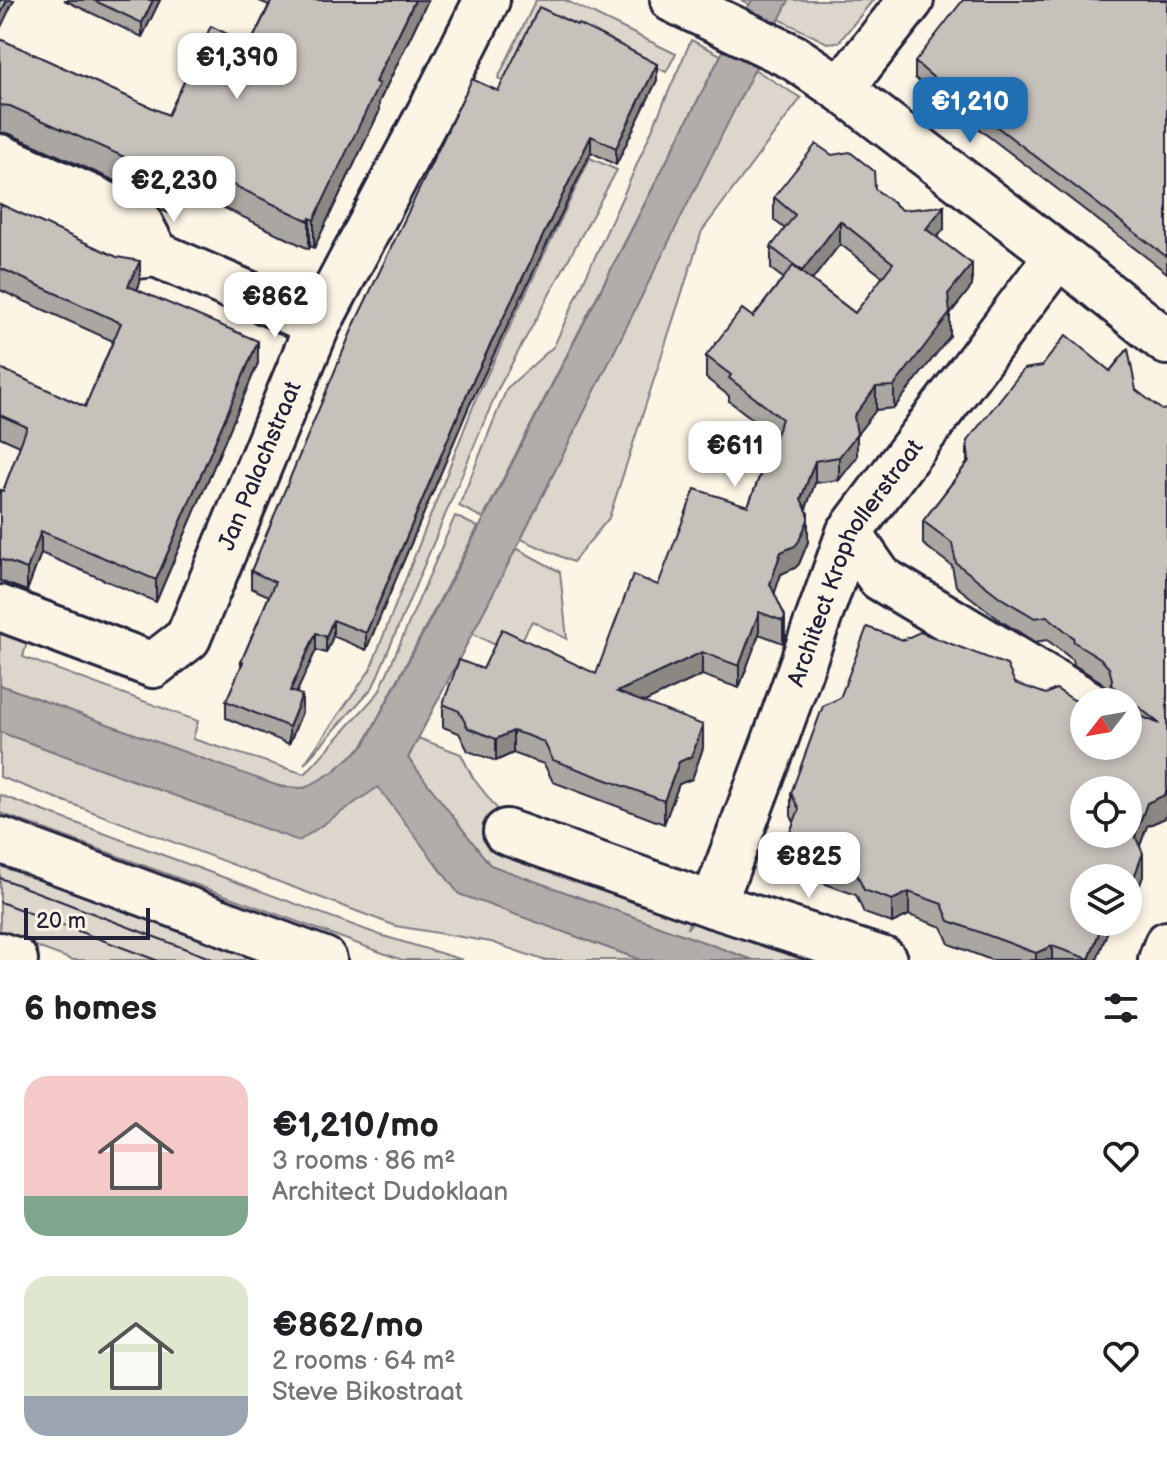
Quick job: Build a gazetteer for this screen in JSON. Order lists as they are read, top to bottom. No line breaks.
{"streets":{"street":["Jan Palachstraat","Architect Krophollerstraat"]},"scale_bar":"20 m","north":"bottom left","page":{"price":["€1,390","€1,210","€2,230","€862","€611","€825"],"scale":"20 m","heading":"6 homes","list":[{"name":"€1,210/mo","note":"3 rooms · 86 m² · Architect Dudoklaan"},{"name":"€862/mo","note":"2 rooms · 64 m² · Steve Bikostraat"}]}}
